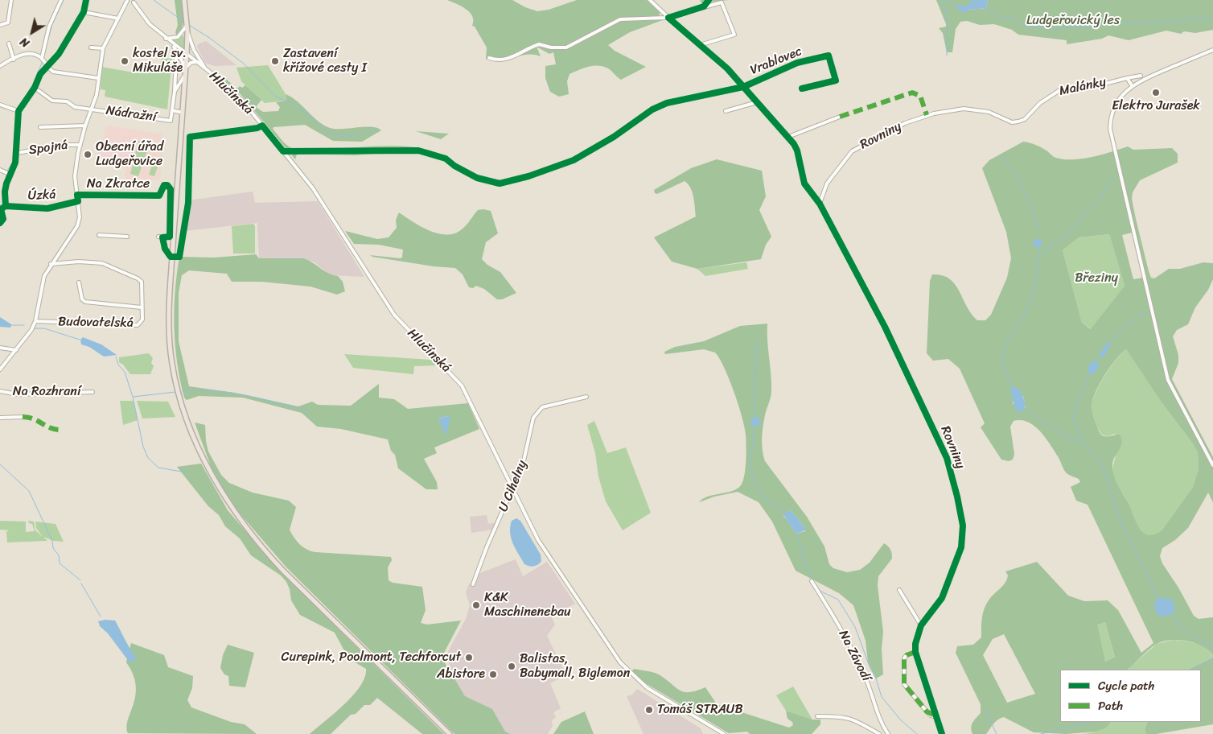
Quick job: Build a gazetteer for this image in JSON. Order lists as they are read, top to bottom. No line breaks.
{"streets":{"street":["Vrablovec","Malánky","Hlučínská","Nádražní","Rovniny","Spojná","Na Zkratce","Úzká","Budovatelská","Na Rozhraní","U Cihelny","Na Závodí"]},"crossings":[["Vrablovec","Rovniny"],["Malánky","Rovniny"],["Hlučínská","U Cihelny"]],"parks":["Ludgeřovický les","Březiny"],"places":["kostel sv. Mikuláše","Zastavení křížové cesty I","Elektro Jurašek","Obecní úřad Ludgeřovice","K&K Maschinenebau","Curepink, Poolmont, Techforcut","Balistas, Babymall, Biglemon","Abistore","Tomáš STRAUB"],"legend":["Cycle path","Path"],"north":"bottom left"}
